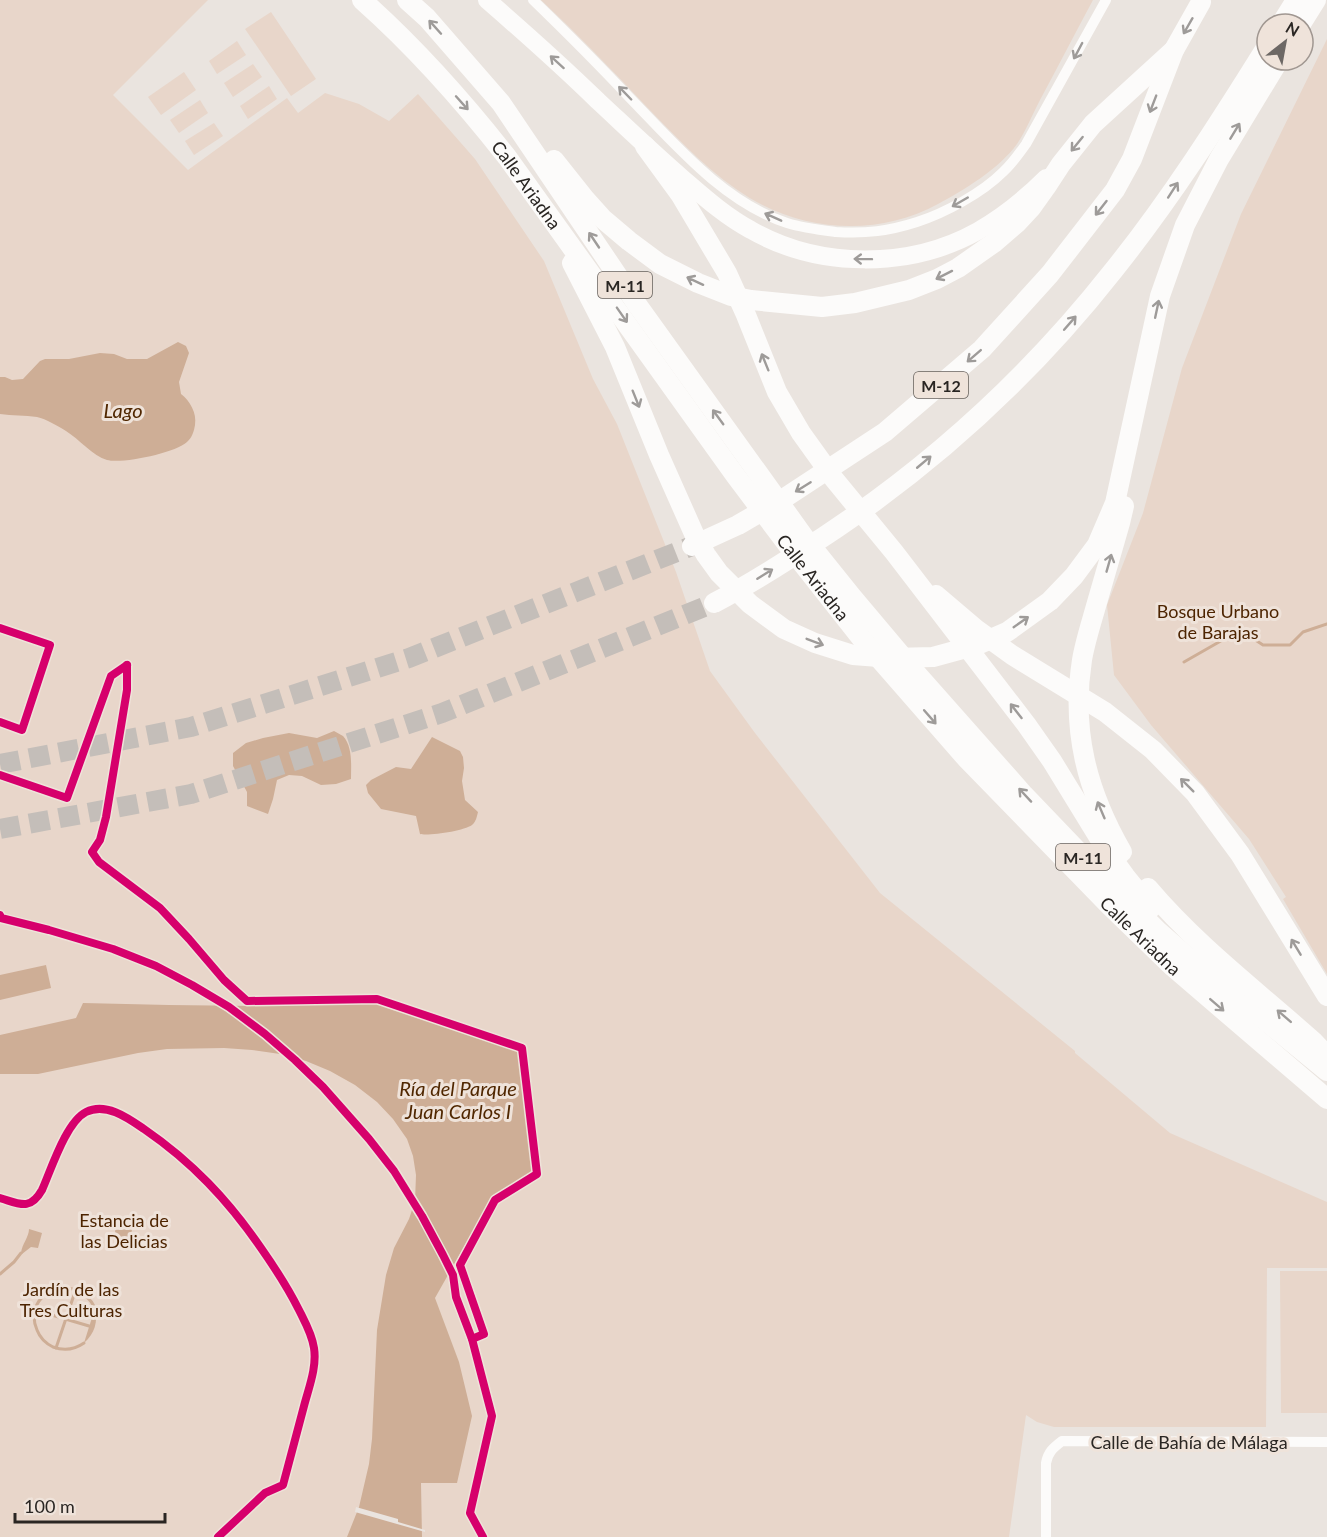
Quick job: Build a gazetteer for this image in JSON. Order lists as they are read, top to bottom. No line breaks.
{"streets":{"highway":["Calle Ariadna","M-11","M-12"],"street":["Calle de Bahía de Málaga"]},"water":["Lago","Ría del Parque Juan Carlos I"],"parks":["Bosque Urbano de Barajas","Estancia de las Delicias","Jardín de las Tres Culturas"],"scale_bar":"100 m","north":"top right"}
